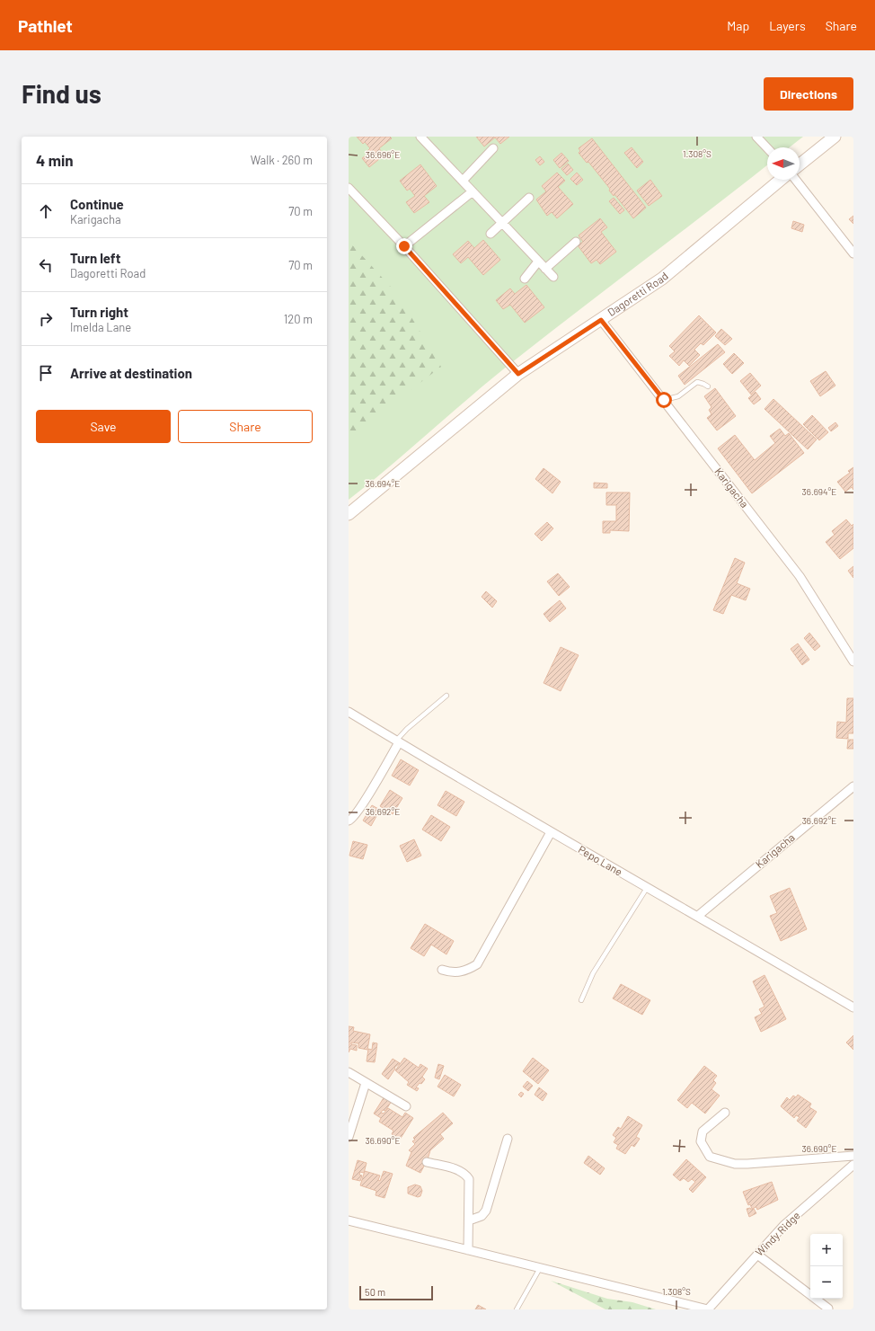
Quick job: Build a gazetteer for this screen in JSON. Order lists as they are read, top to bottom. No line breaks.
{"streets":{"main road":["Dagoretti Road"],"street":["Karigacha","Pepo Lane","Windy Ridge"]},"crossings":[["Dagoretti Road","Karigacha"],["Karigacha","Pepo Lane"]],"scale_bar":"50 m","north":"left","page":{"header":"Pathlet","nav":["Map","Layers","Share"],"buttons":["Directions",["Save","Share"]],"title":"Find us","heading":["4 min","Walk · 260 m"],"list":[["Continue","Karigacha","70 m"],["Turn left","Dagoretti Road","70 m"],["Turn right","Imelda Lane","120 m"],"Arrive at destination"],"map_buttons":["+","−"],"scale":"50 m"},"coordinates":["1.308°S","36.696°E","36.694°E","36.692°E","36.690°E"]}
